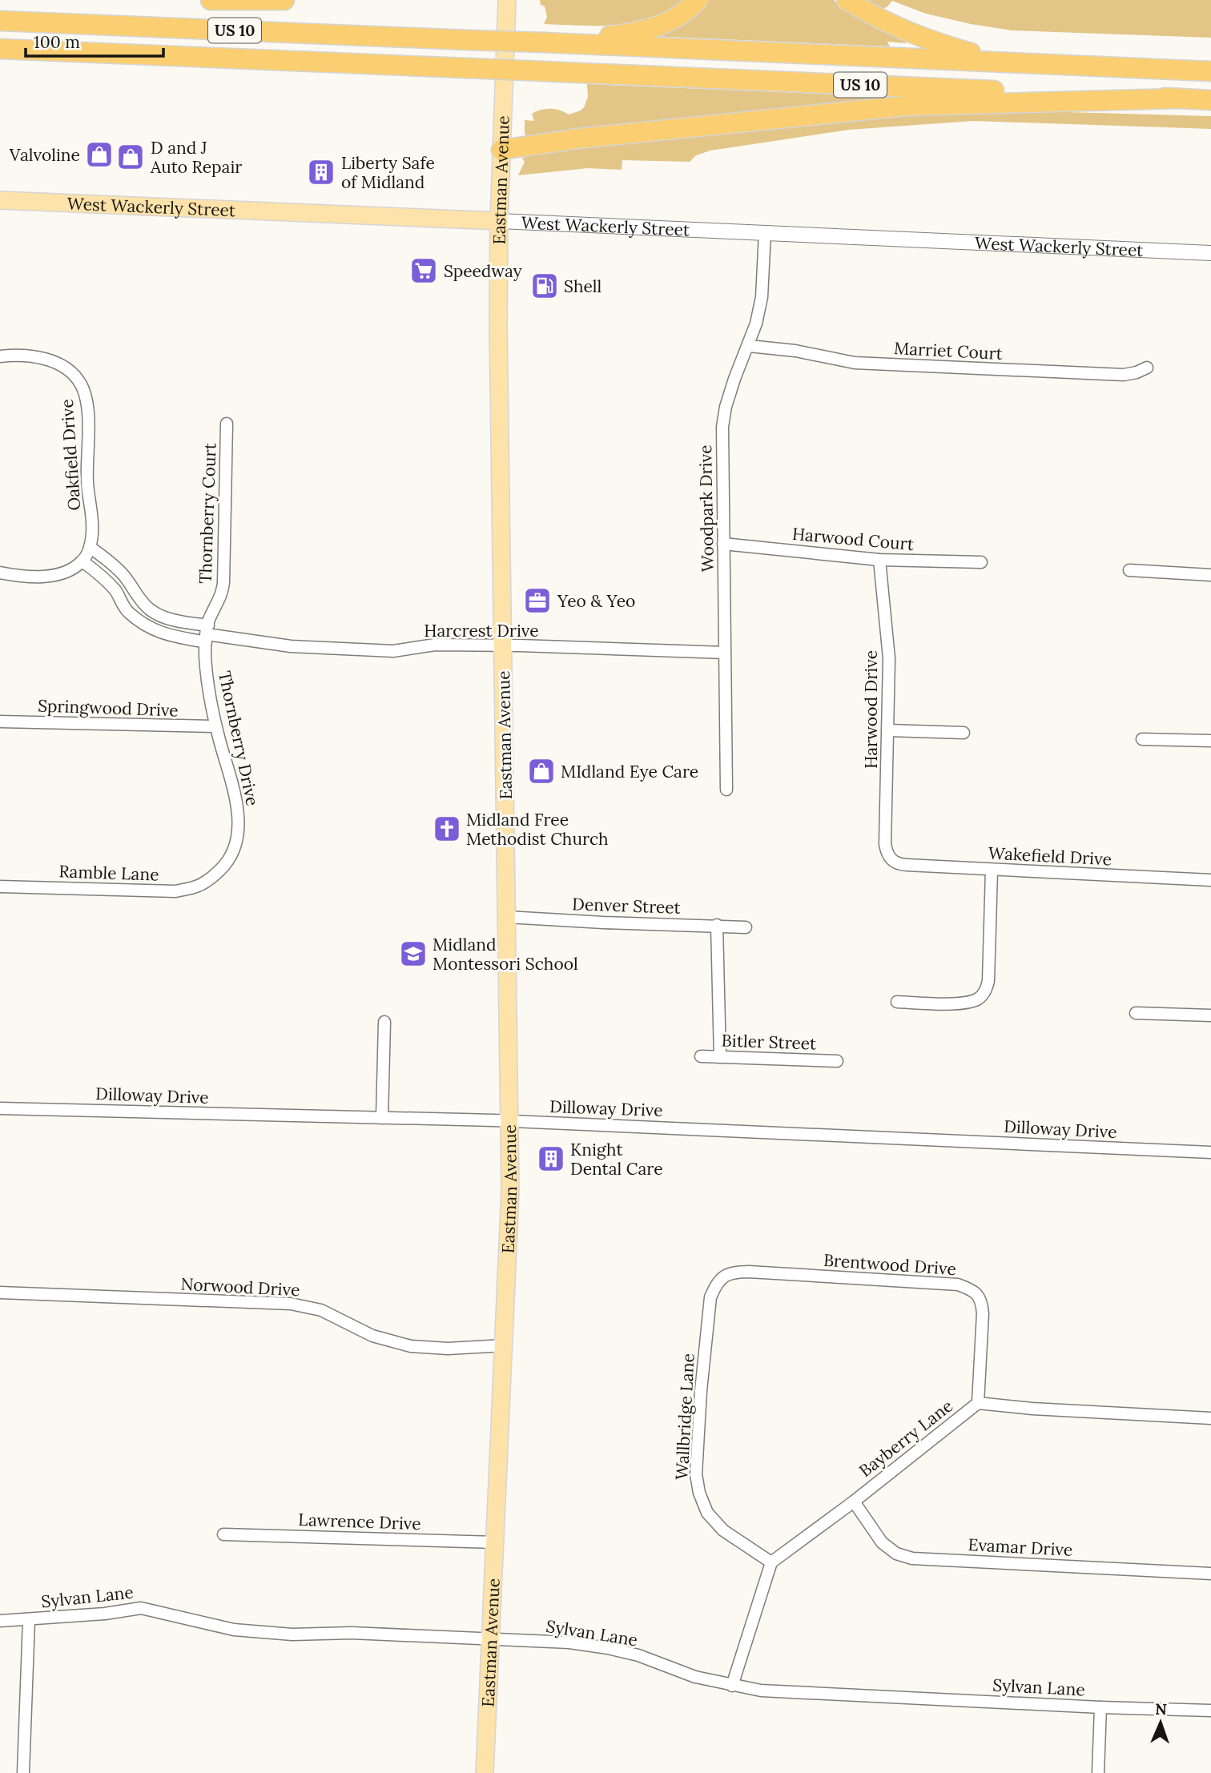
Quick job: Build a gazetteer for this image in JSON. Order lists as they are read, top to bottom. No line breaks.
{"streets":{"highway":["US 10"],"main road":["Eastman Avenue","West Wackerly Street"],"street":["Marriet Court","Oakfield Drive","Woodpark Drive","Thornberry Court","Harwood Court","Harcrest Drive","Springwood Drive","Harwood Drive","Thornberry Drive","Wakefield Drive","Ramble Lane","Denver Street","Bitler Street","Dilloway Drive","Brentwood Drive","Norwood Drive","Wallbridge Lane","Bayberry Lane","Lawrence Drive","Evamar Drive","Sylvan Lane"]},"crossings":[["Eastman Avenue","West Wackerly Street"],["Eastman Avenue","Harcrest Drive"],["Eastman Avenue","Denver Street"],["Eastman Avenue","Dilloway Drive"],["Eastman Avenue","Norwood Drive"],["Eastman Avenue","Lawrence Drive"],["Eastman Avenue","Sylvan Lane"],["West Wackerly Street","Woodpark Drive"],["Marriet Court","Woodpark Drive"],["Woodpark Drive","Harwood Court"],["Woodpark Drive","Harcrest Drive"],["Thornberry Court","Harcrest Drive"],["Thornberry Court","Thornberry Drive"],["Harwood Court","Harwood Drive"],["Harcrest Drive","Thornberry Drive"],["Springwood Drive","Thornberry Drive"],["Harwood Drive","Wakefield Drive"],["Thornberry Drive","Ramble Lane"],["Brentwood Drive","Wallbridge Lane"],["Brentwood Drive","Bayberry Lane"],["Wallbridge Lane","Bayberry Lane"],["Bayberry Lane","Evamar Drive"]],"places":{"shop":["Valvoline","D and J Auto Repair","MIdland Eye Care"],"building":["Liberty Safe of Midland","Knight Dental Care"],"supermarket":["Speedway"],"fuel station":["Shell"],"office":["Yeo & Yeo"],"church":["Midland Free Methodist Church"],"school or university":["Midland Montessori School"]},"scale_bar":"100 m","north":"top"}
